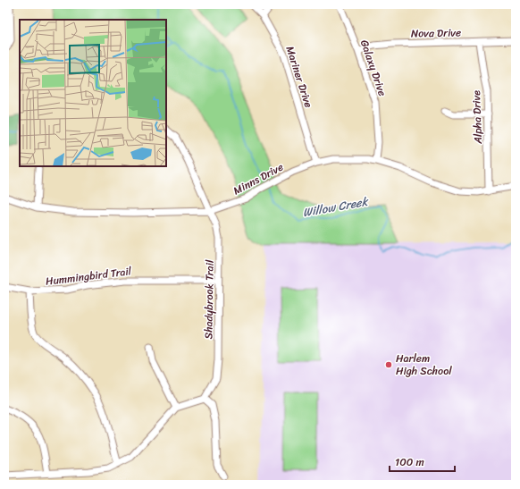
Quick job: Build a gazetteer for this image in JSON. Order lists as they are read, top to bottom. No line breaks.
{"streets":{"street":["Nova Drive","Galaxy Drive","Mariner Drive","Alpha Drive","Minns Drive","Hummingbird Trail","Shadybrook Trail"]},"crossings":[["Nova Drive","Galaxy Drive"],["Nova Drive","Alpha Drive"],["Galaxy Drive","Minns Drive"],["Mariner Drive","Minns Drive"],["Alpha Drive","Minns Drive"],["Minns Drive","Shadybrook Trail"],["Hummingbird Trail","Shadybrook Trail"]],"water":["Willow Creek"],"places":["Harlem High School"],"scale_bar":"100 m"}
